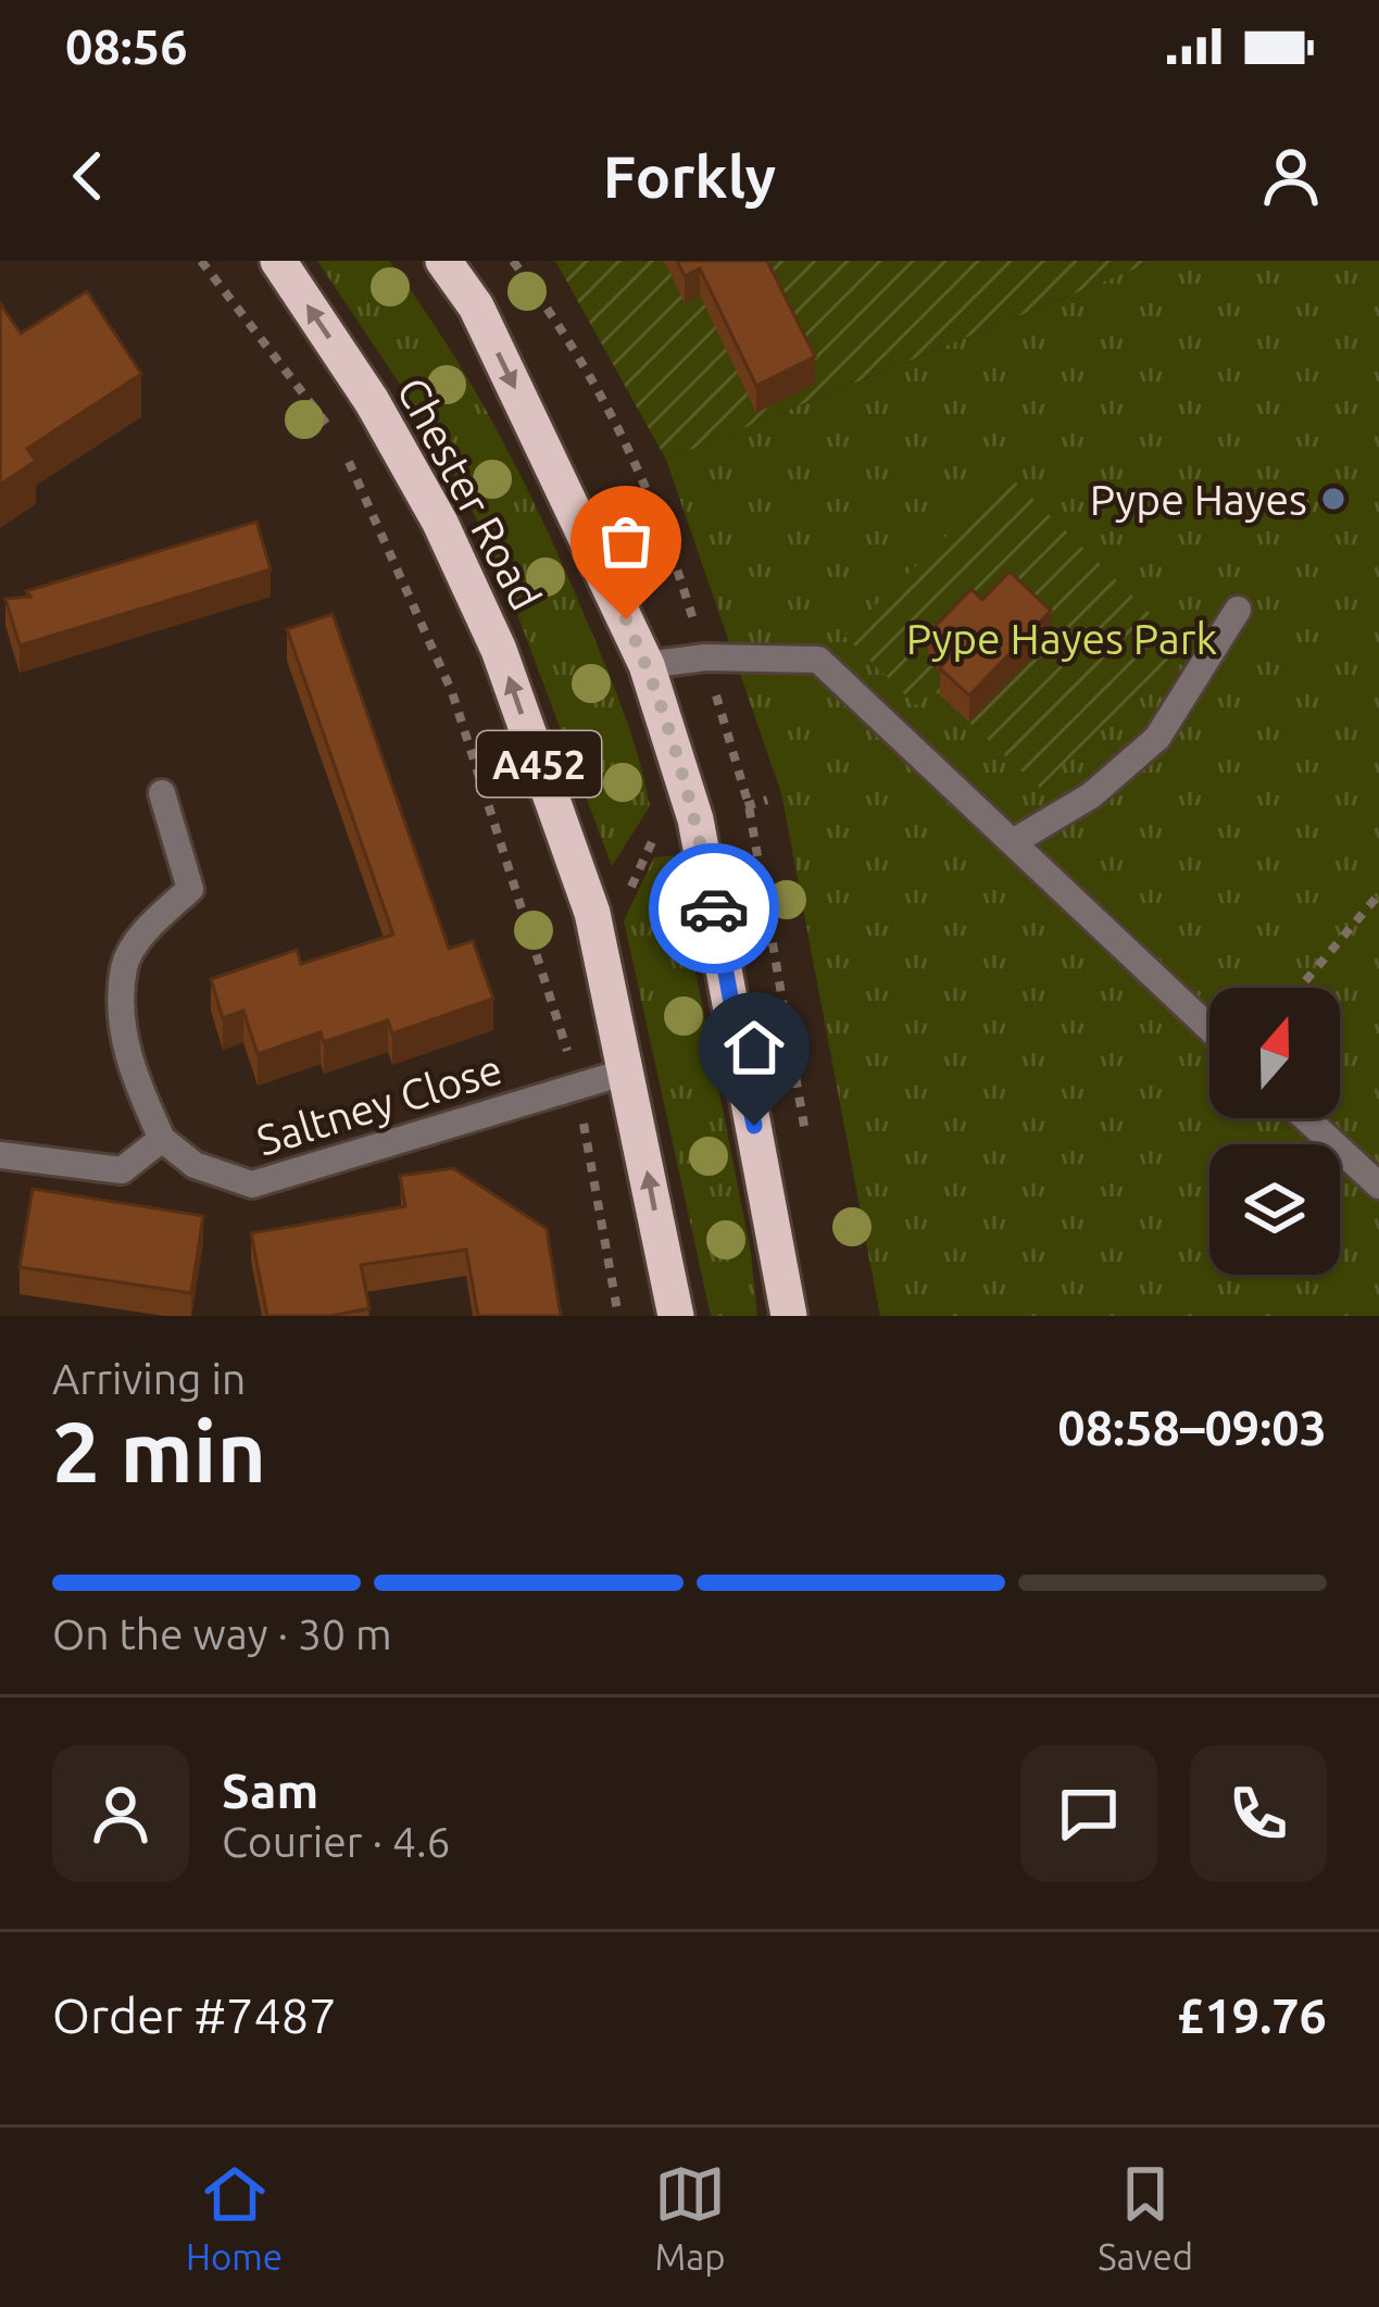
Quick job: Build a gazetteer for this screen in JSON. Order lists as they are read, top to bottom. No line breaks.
{"streets":{"highway":["Chester Road","A452"],"street":["Saltney Close"]},"crossings":[["Chester Road","Saltney Close"]],"parks":["Pype Hayes Park"],"places":["Pype Hayes"],"north":"top","page":{"status":"08:56","header":"Forkly","heading":["2 min","Arriving in","08:58–09:03"],"panel":["Sam","Courier · 4.6","Order #7487","£19.76"],"bar":"On the way · 30 m","tabs":["Home","Map","Saved"]}}
